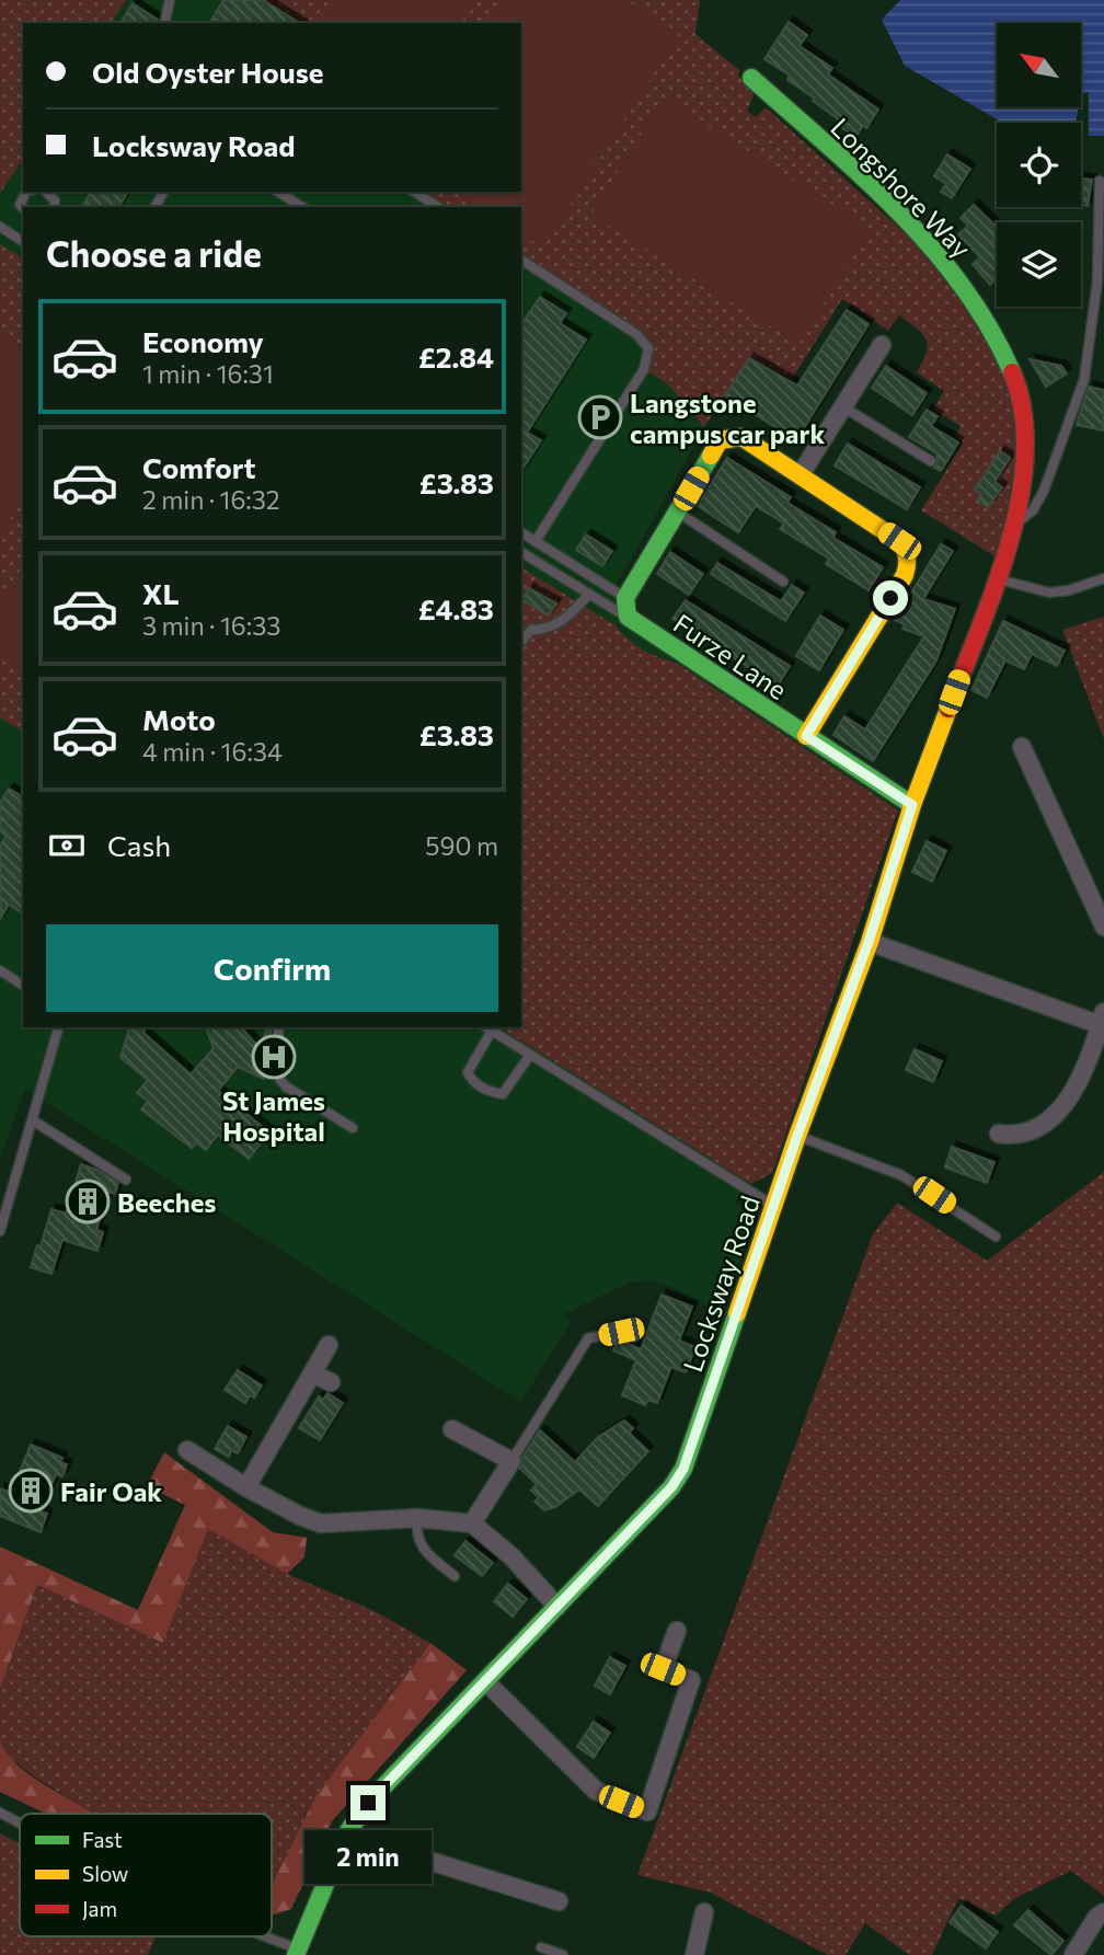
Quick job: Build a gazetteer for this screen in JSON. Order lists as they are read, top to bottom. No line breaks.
{"streets":{"street":["Longshore Way","Furze Lane","Locksway Road"]},"crossings":[["Longshore Way","Locksway Road"],["Furze Lane","Locksway Road"]],"places":{"parking":["Langstone campus car park"],"hospital":["St James Hospital"],"building":["Beeches","Fair Oak"]},"legend":["Fast","Slow","Jam"],"north":"top left","page":{"banner":["Old Oyster House","Locksway Road"],"heading":"Choose a ride","list":[{"name":"Economy","note":"1 min · 16:31","value":"£2.84"},{"name":"Comfort","note":"2 min · 16:32","value":"£3.83"},{"name":"XL","note":"3 min · 16:33","value":"£4.83"},{"name":"Moto","note":"4 min · 16:34","value":"£3.83"}],"pay":["Cash","590 m"],"buttons":"Confirm","bubble":"2 min"}}
